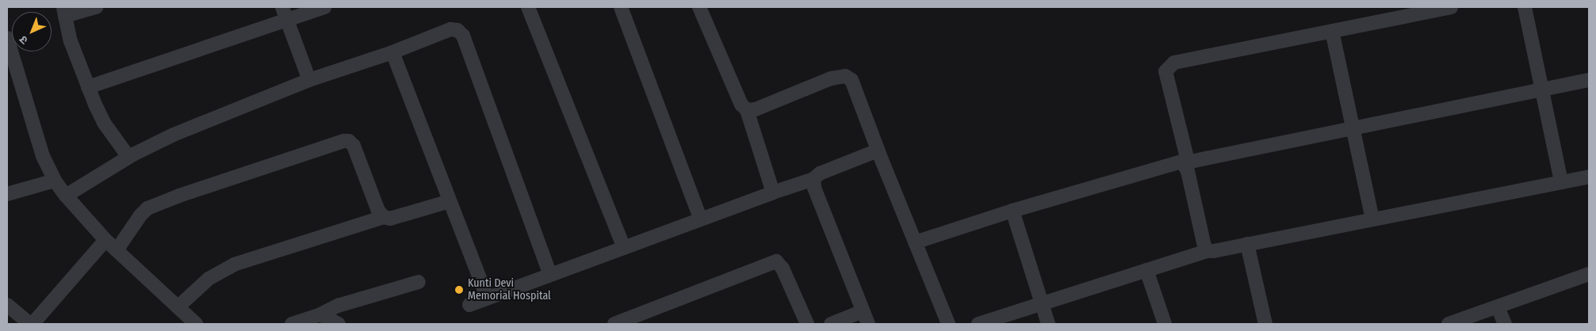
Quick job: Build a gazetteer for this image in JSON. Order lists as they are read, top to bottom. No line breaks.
{"places":["Kunti Devi Memorial Hospital"],"north":"bottom left"}
